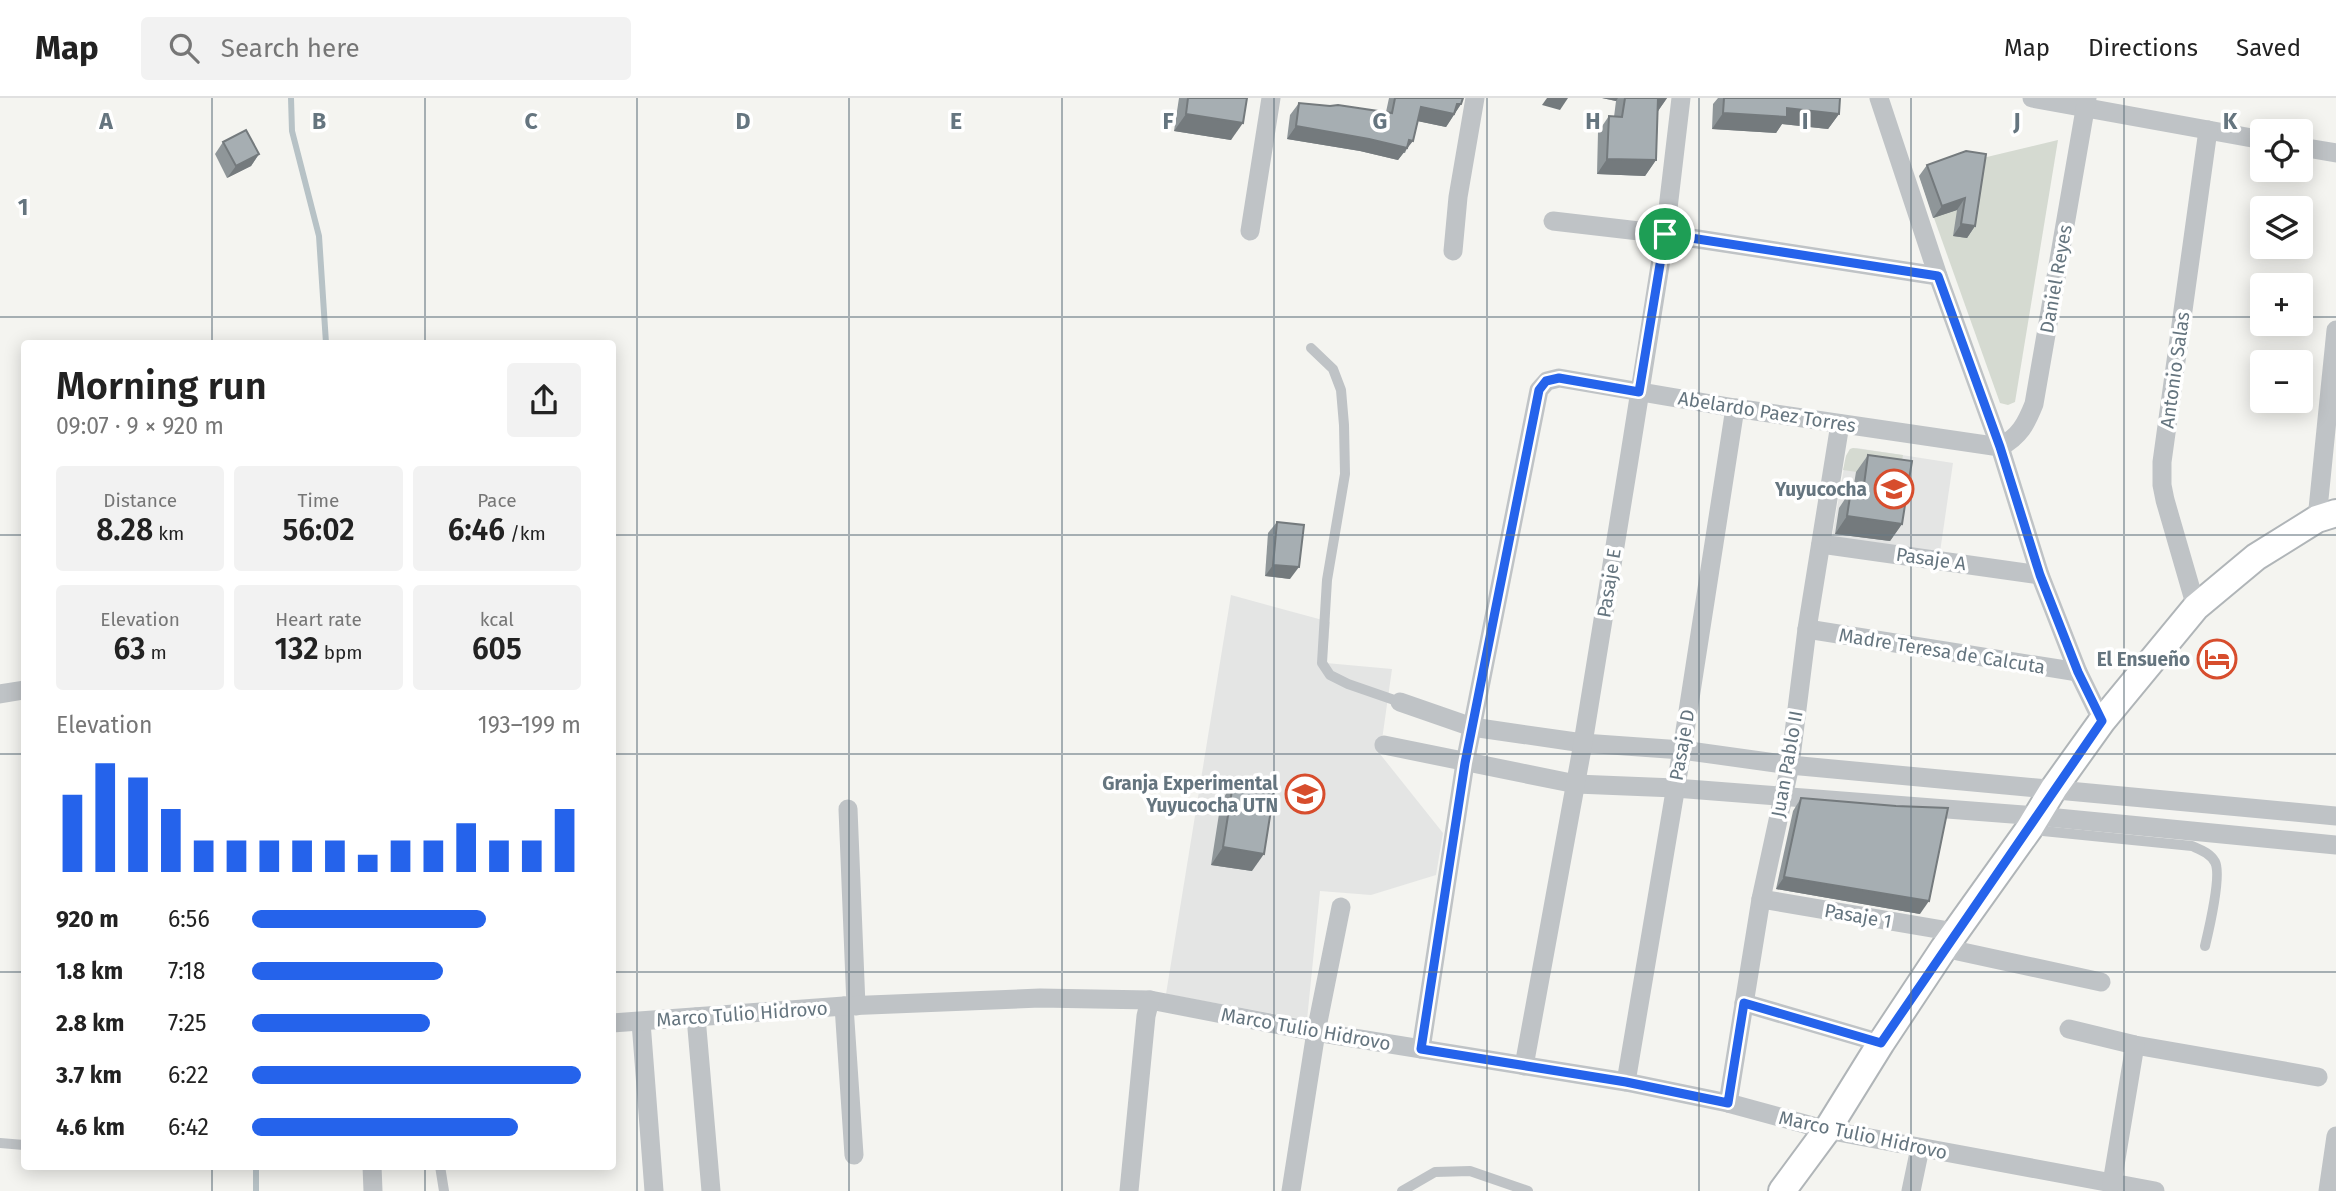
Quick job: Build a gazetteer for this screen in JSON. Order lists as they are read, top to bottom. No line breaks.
{"streets":{"street":["Daniel Reyes","Antonio Salas","Abelardo Paez Torres","Pasaje A","Pasaje E","Madre Teresa de Calcuta","Pasaje D","Juan Pablo II","Pasaje 1","Marco Tulio Hidrovo"]},"crossings":[["Daniel Reyes","Abelardo Paez Torres"],["Abelardo Paez Torres","Pasaje E"],["Abelardo Paez Torres","Pasaje D"],["Abelardo Paez Torres","Juan Pablo II"],["Pasaje A","Juan Pablo II"],["Pasaje E","Marco Tulio Hidrovo"],["Madre Teresa de Calcuta","Juan Pablo II"],["Pasaje D","Marco Tulio Hidrovo"],["Juan Pablo II","Pasaje 1"],["Juan Pablo II","Marco Tulio Hidrovo"]],"places":{"school or university":["Yuyucocha","Granja Experimental Yuyucocha UTN"],"hotel":["El Ensueño"]},"page":{"header":"Map","search":"Search here","nav":["Map","Directions","Saved"],"map_buttons":["+","−"],"heading":["Morning run","09:07 · 9 × 920 m"],"stats":[["Distance","8.28 km"],["Time","56:02"],["Pace","6:46 /km"],["Elevation","63 m"],["Heart rate","132 bpm"],["kcal","605"]],"chart":["Elevation","193–199 m"],"list":[{"name":"920 m","note":"6:56"},{"name":"1.8 km","note":"7:18"},{"name":"2.8 km","note":"7:25"},{"name":"3.7 km","note":"6:22"},{"name":"4.6 km","note":"6:42"}]},"grid":{"columns":["A","B","C","D","E","F","G","H","I","J","K"],"rows":["1"]}}
